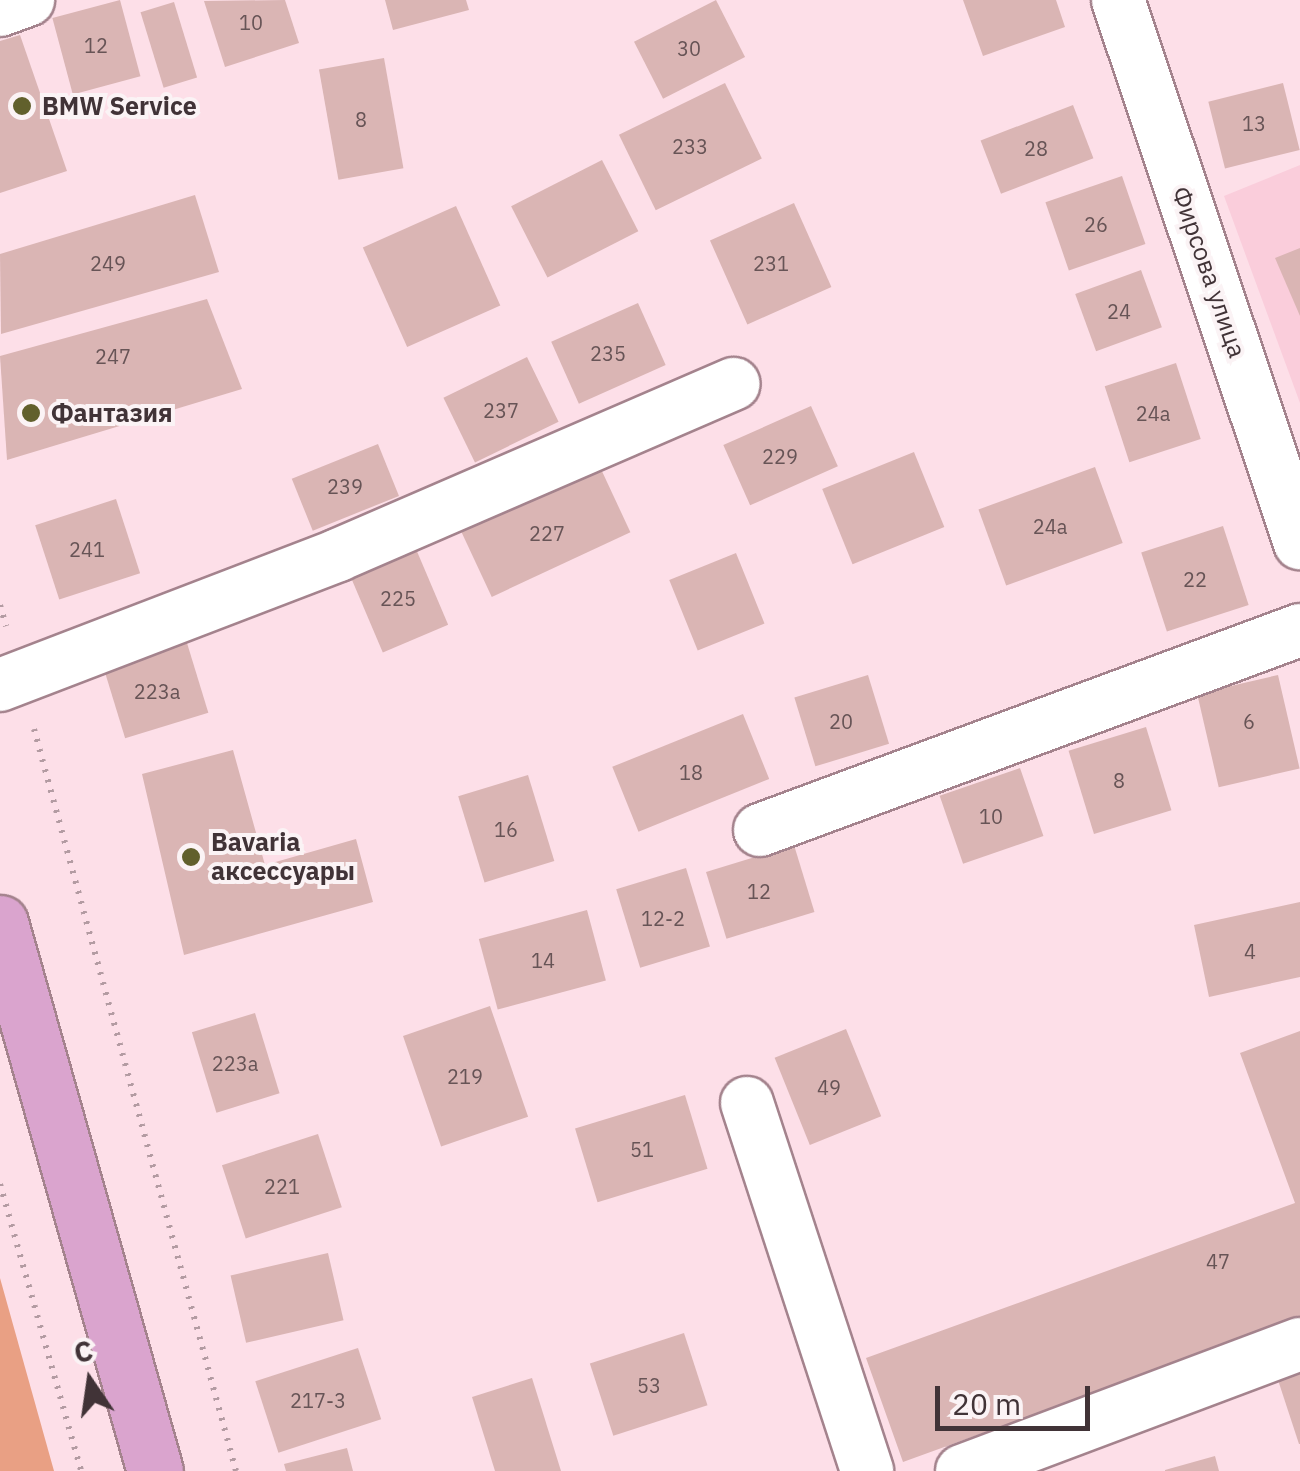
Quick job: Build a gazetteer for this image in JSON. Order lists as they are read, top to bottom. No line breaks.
{"streets":{"street":["Фирсова улица"]},"places":["BMW Service","Фантазия","Bavaria аксеcсуары"],"house_numbers":["10","12","30","8","13","233","28","26","249","231","24","235","247","237","24a","229","239","24а","227","241","22","225","223a","20","6","18","8","10","16","12","12-2","4","14","223а","219","49","51","221","47","53","217-3"],"scale_bar":"20 m","north":"top"}
